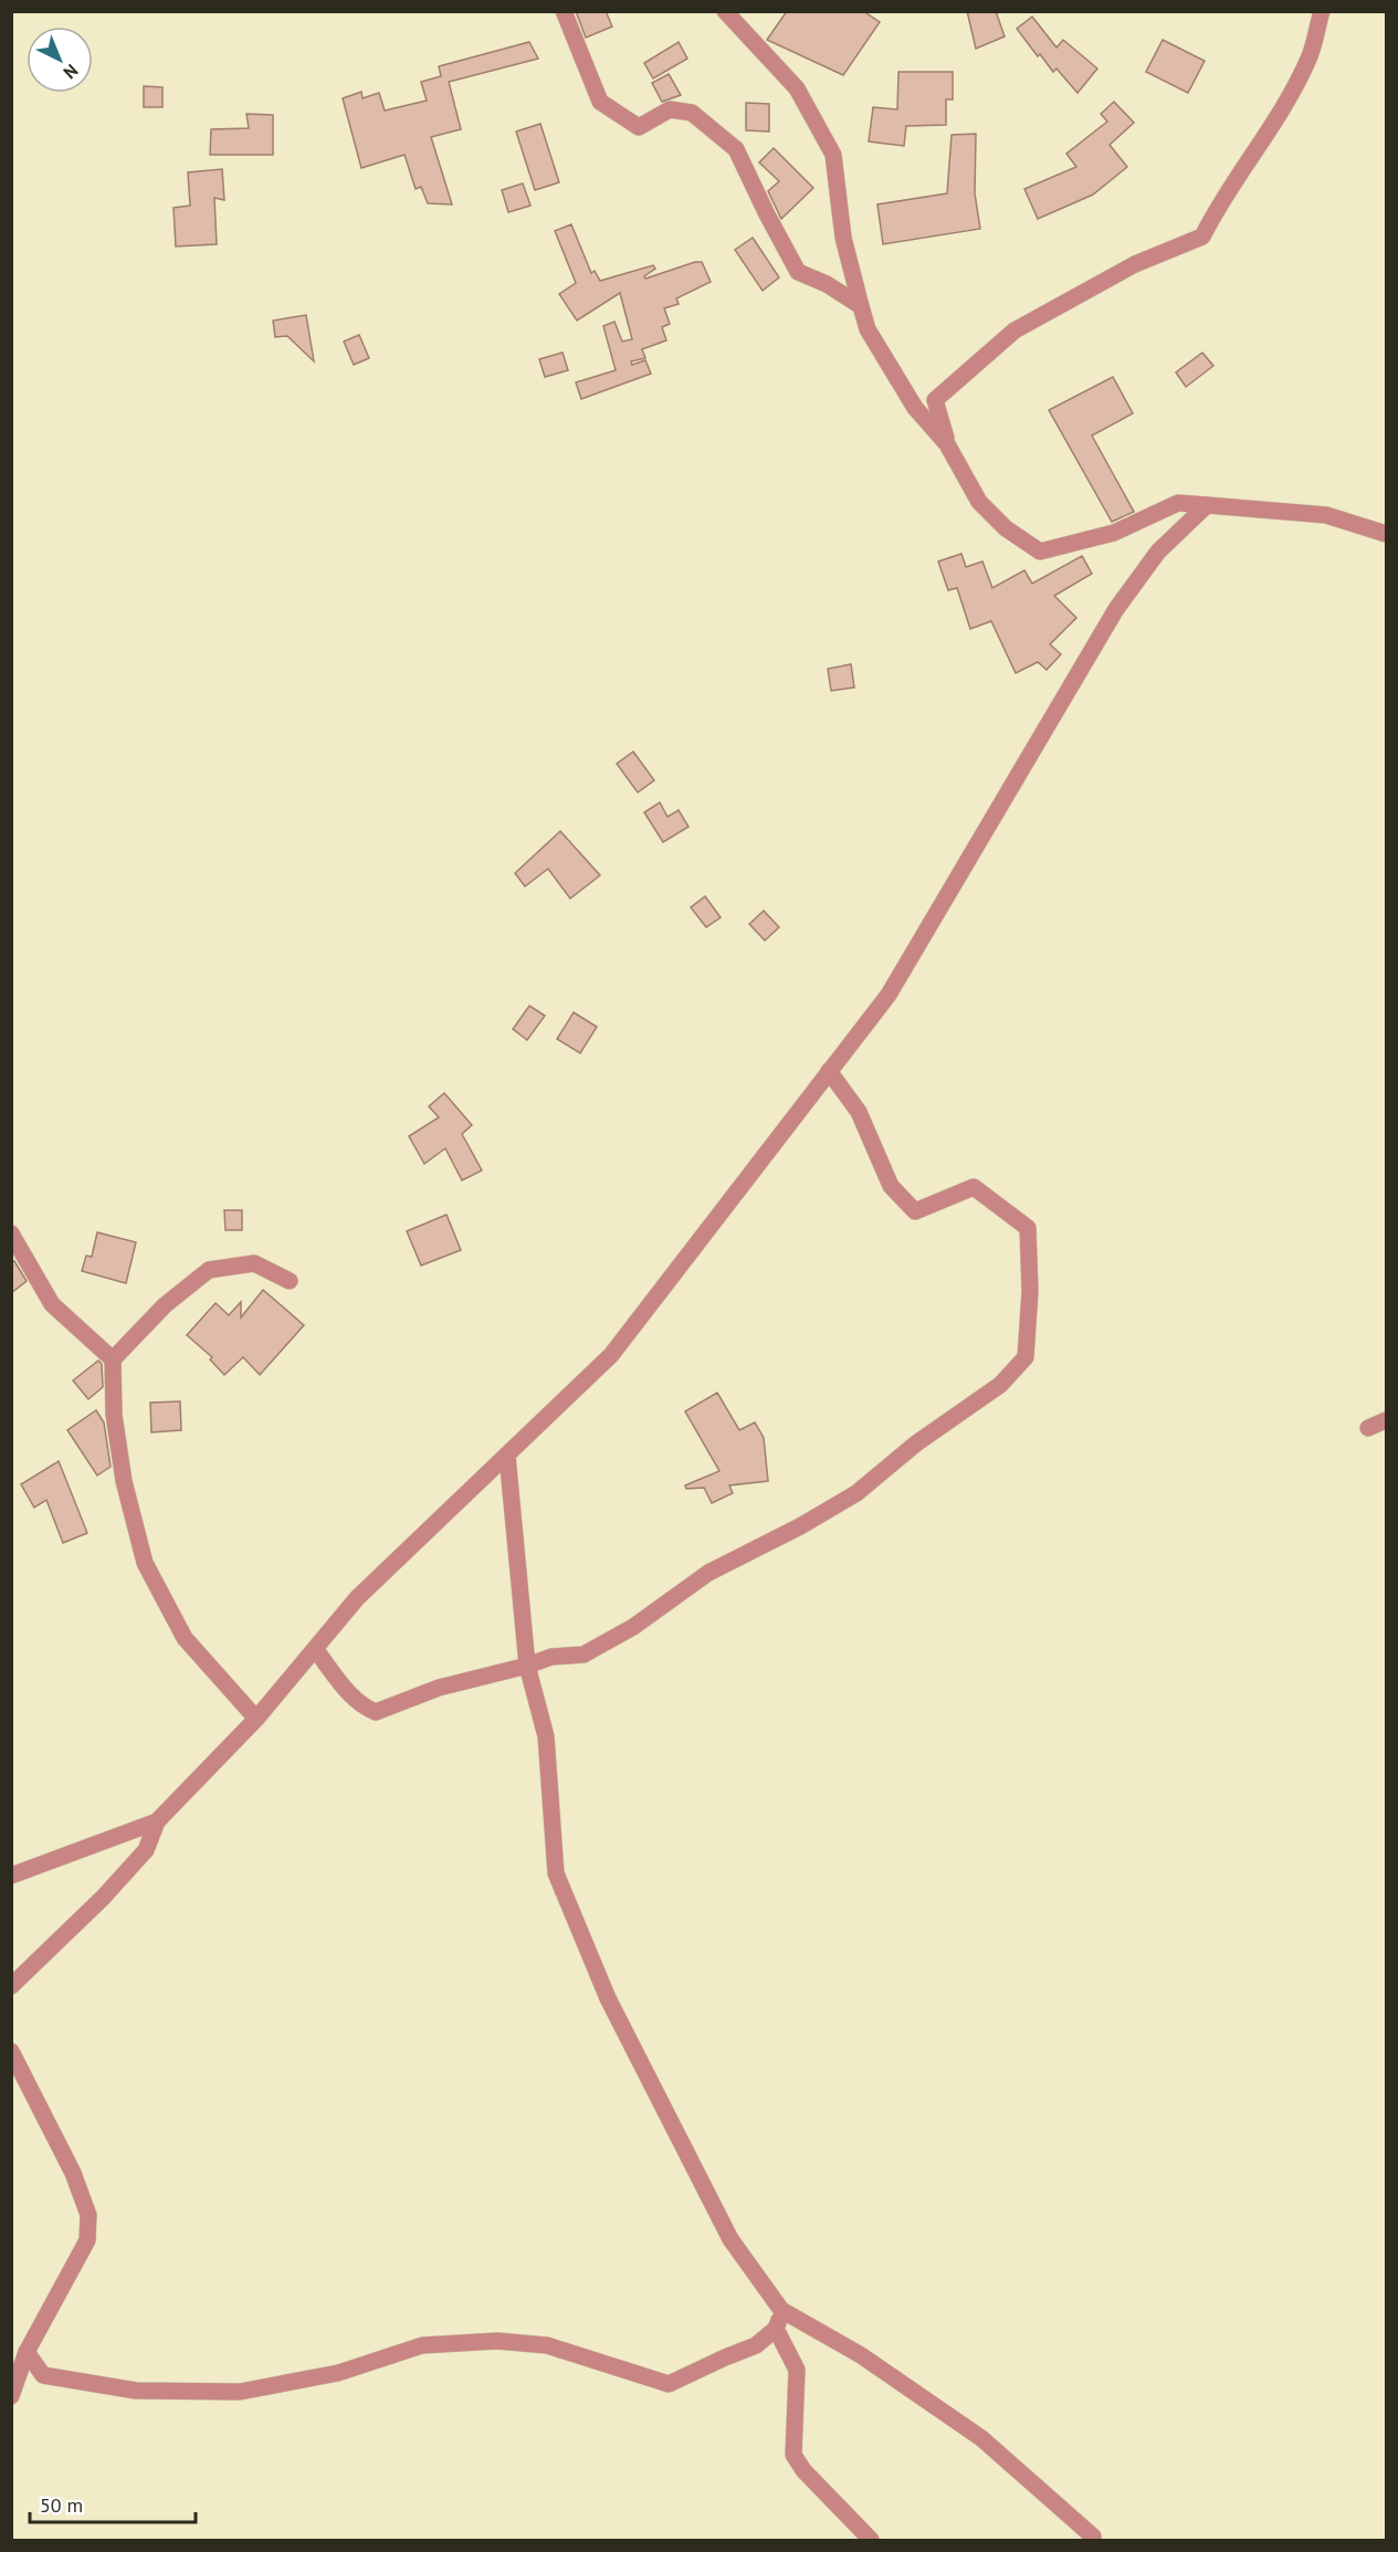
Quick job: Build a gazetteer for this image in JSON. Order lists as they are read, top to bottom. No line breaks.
{"scale_bar":"50 m","north":"bottom right"}
